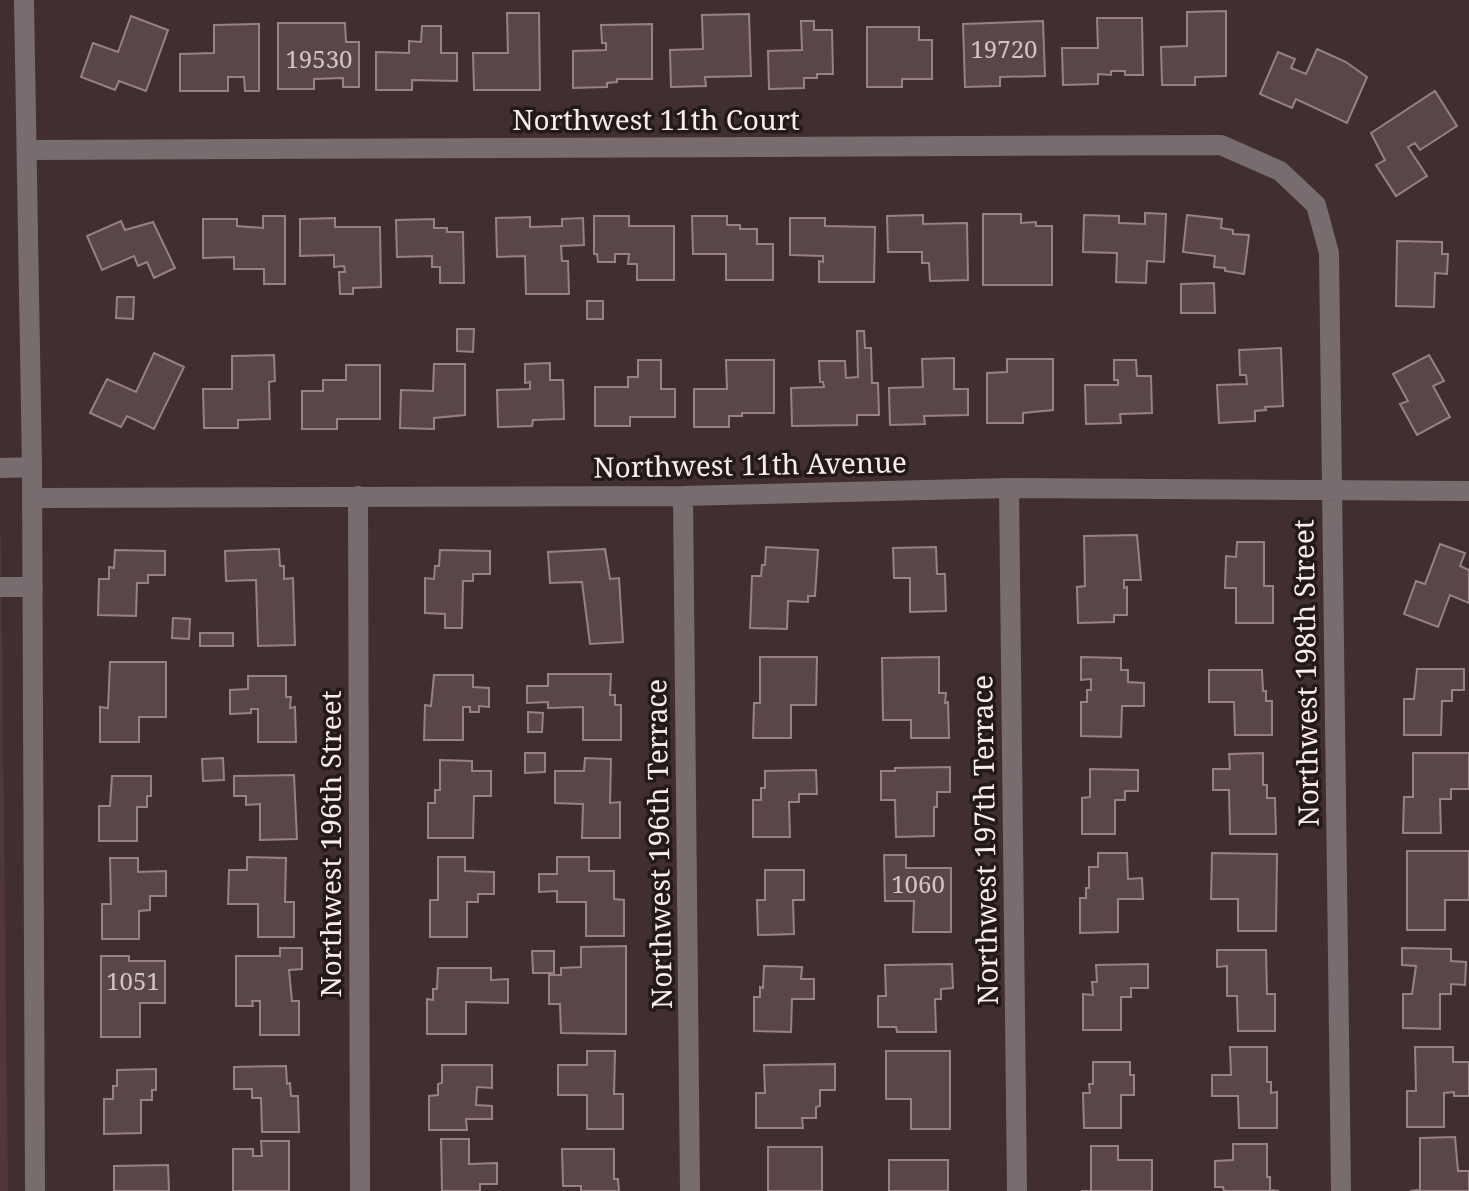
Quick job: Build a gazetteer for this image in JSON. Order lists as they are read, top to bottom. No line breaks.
{"streets":{"street":["Northwest 11th Court","Northwest 11th Avenue","Northwest 198th Street","Northwest 197th Terrace","Northwest 196th Street","Northwest 196th Terrace"]},"crossings":[["Northwest 11th Court","Northwest 198th Street"],["Northwest 11th Avenue","Northwest 198th Street"],["Northwest 11th Avenue","Northwest 197th Terrace"],["Northwest 11th Avenue","Northwest 196th Street"],["Northwest 11th Avenue","Northwest 196th Terrace"]],"house_numbers":["19720","19530","1060","1051"]}
